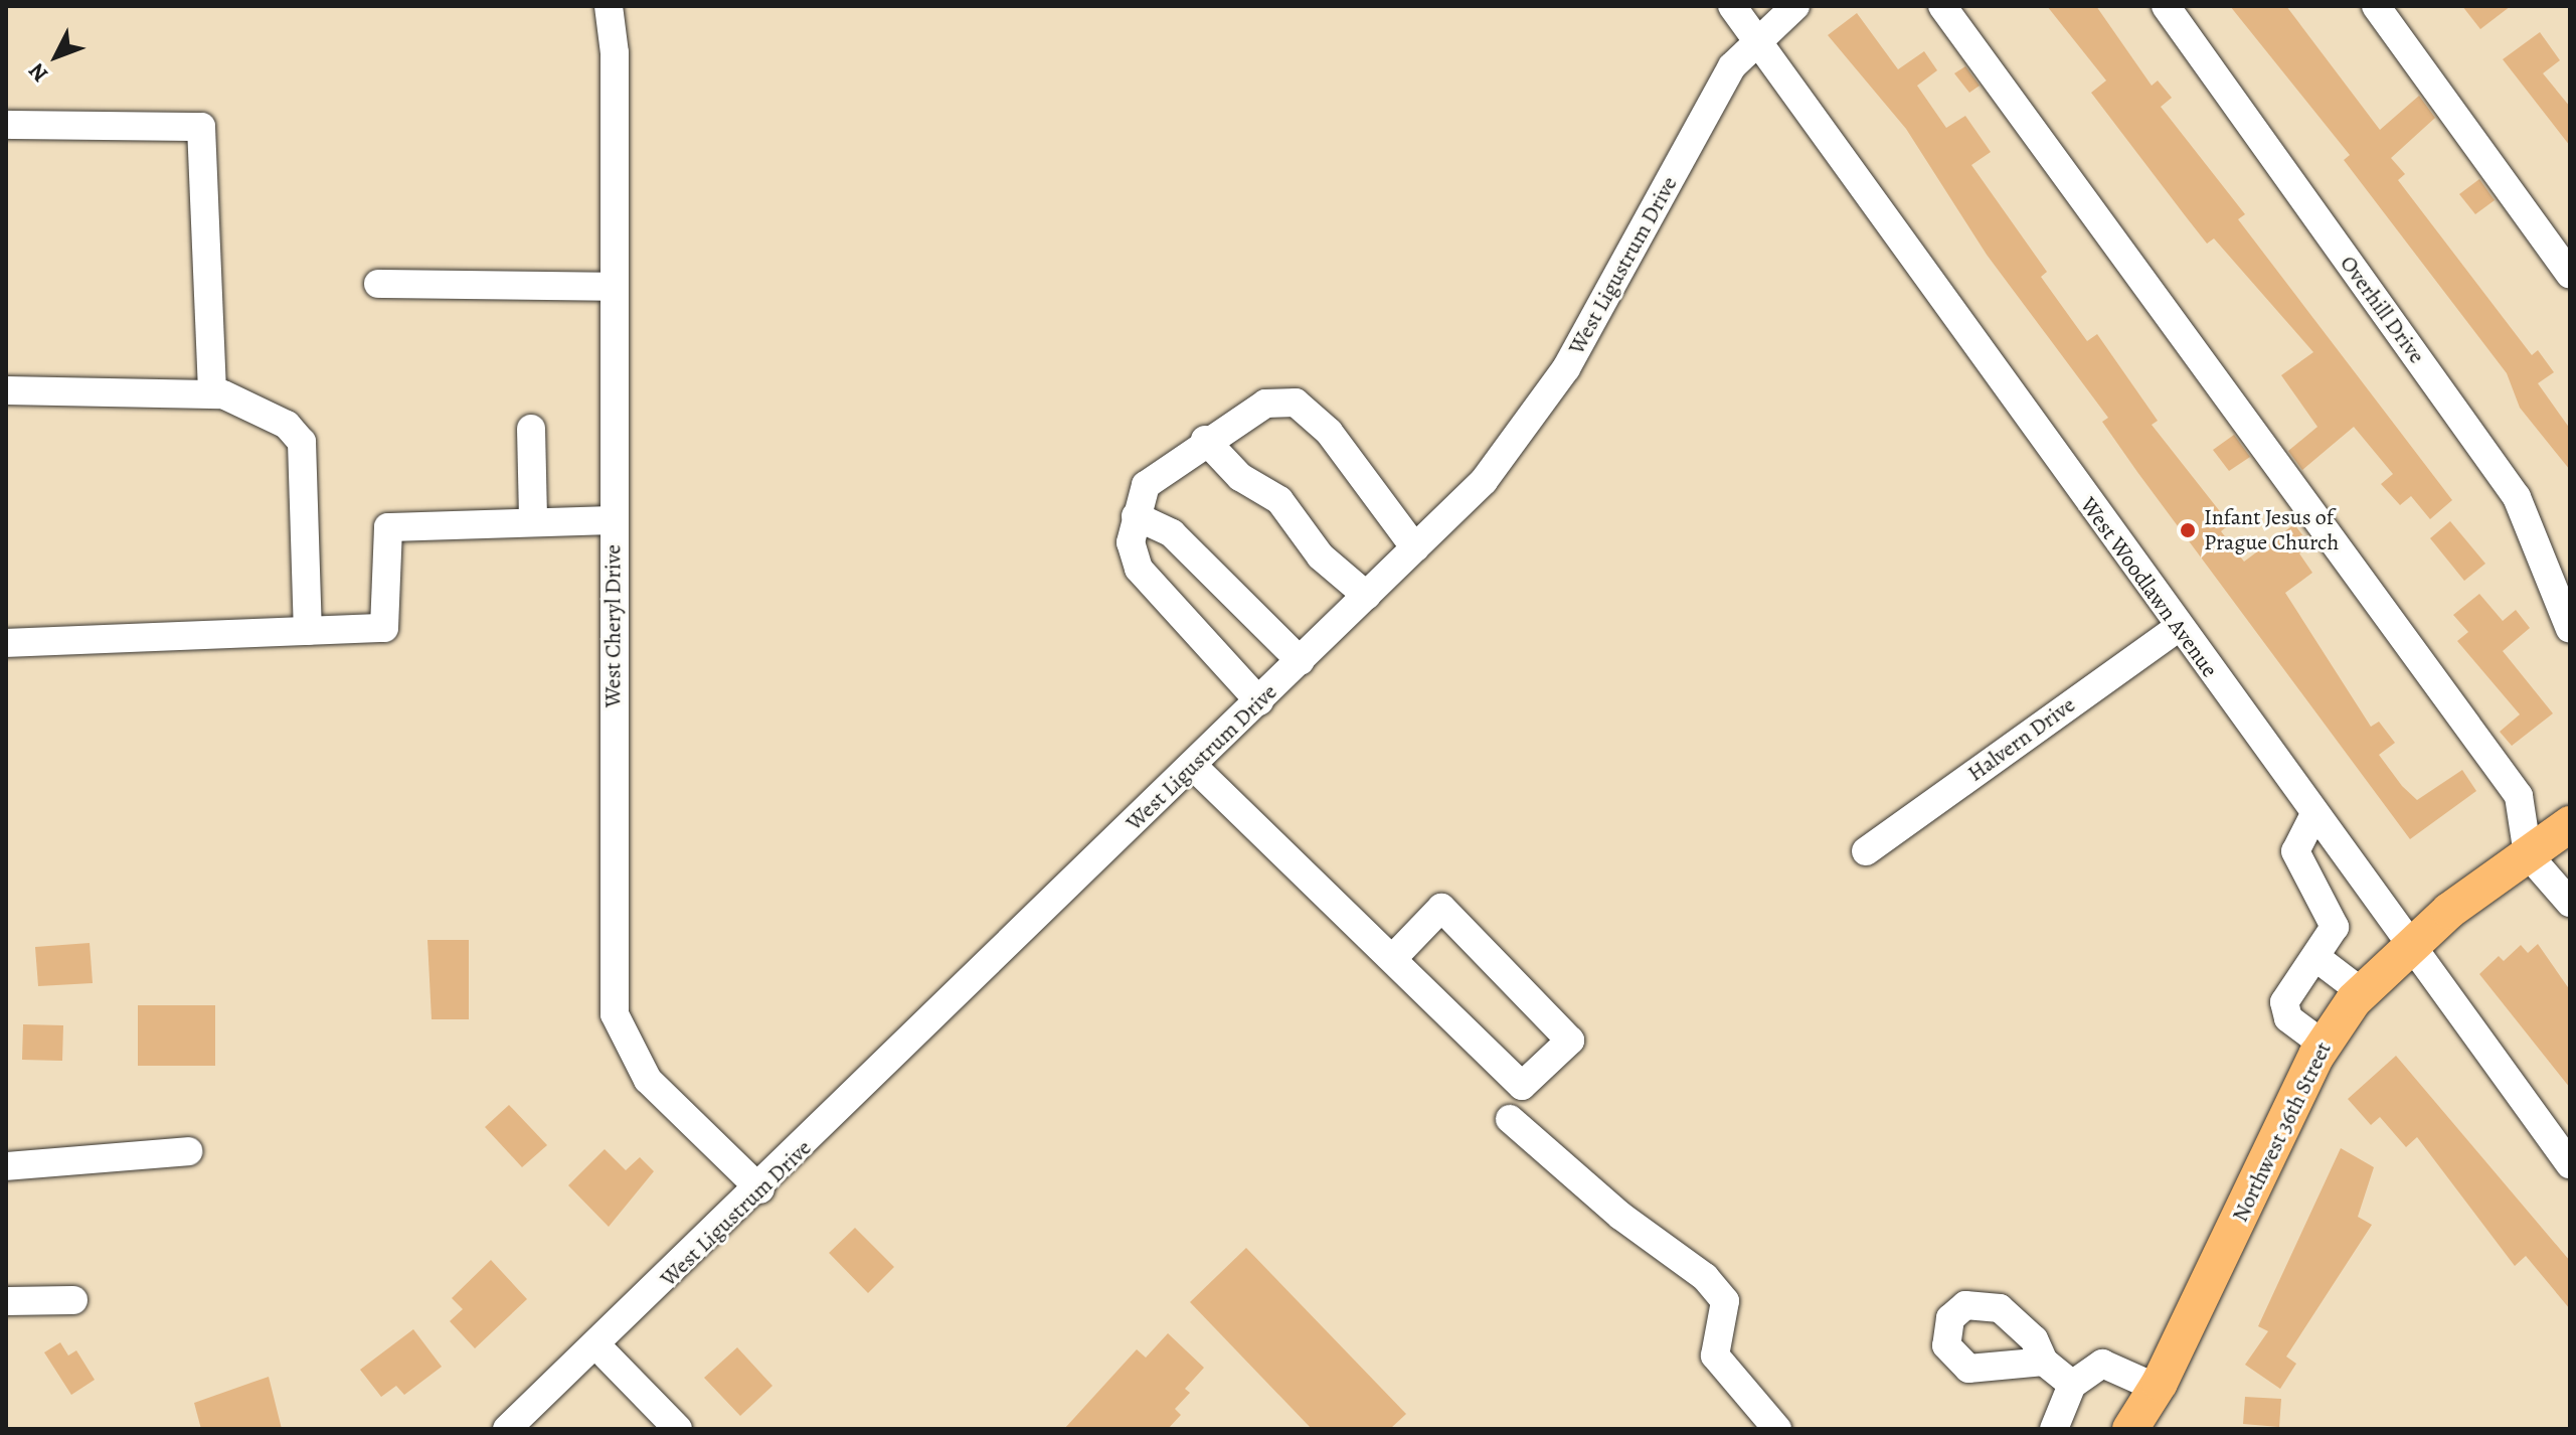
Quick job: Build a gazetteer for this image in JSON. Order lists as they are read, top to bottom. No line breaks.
{"streets":{"main road":["Northwest 36th Street"],"street":["West Ligustrum Drive","Overhill Drive","West Woodlawn Avenue","West Cheryl Drive","Halvern Drive"]},"crossings":[["West Ligustrum Drive","West Woodlawn Avenue"],["West Ligustrum Drive","West Cheryl Drive"],["West Woodlawn Avenue","Halvern Drive"],["West Woodlawn Avenue","Northwest 36th Street"]],"places":["Infant Jesus of Prague Church"],"north":"bottom left"}
